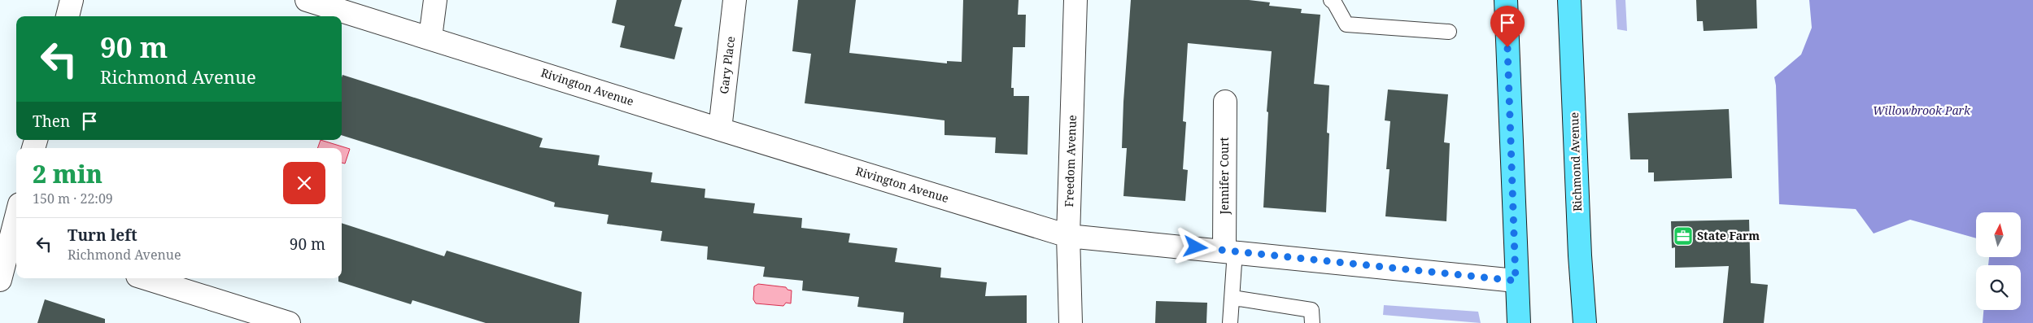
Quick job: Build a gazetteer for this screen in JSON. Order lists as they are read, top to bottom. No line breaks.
{"streets":{"main road":["Richmond Avenue"],"street":["Gary Place","Rivington Avenue","Freedom Avenue","Jennifer Court"]},"crossings":[["Gary Place","Rivington Avenue"],["Rivington Avenue","Freedom Avenue"],["Rivington Avenue","Jennifer Court"]],"parks":["Willowbrook Park"],"places":{"office":["State Farm"]},"north":"top","page":{"turn":["90 m","Richmond Avenue"],"then":"Then","heading":["2 min","150 m · 22:09"],"list":[{"name":"Turn left","note":"Richmond Avenue","value":"90 m"}]}}
